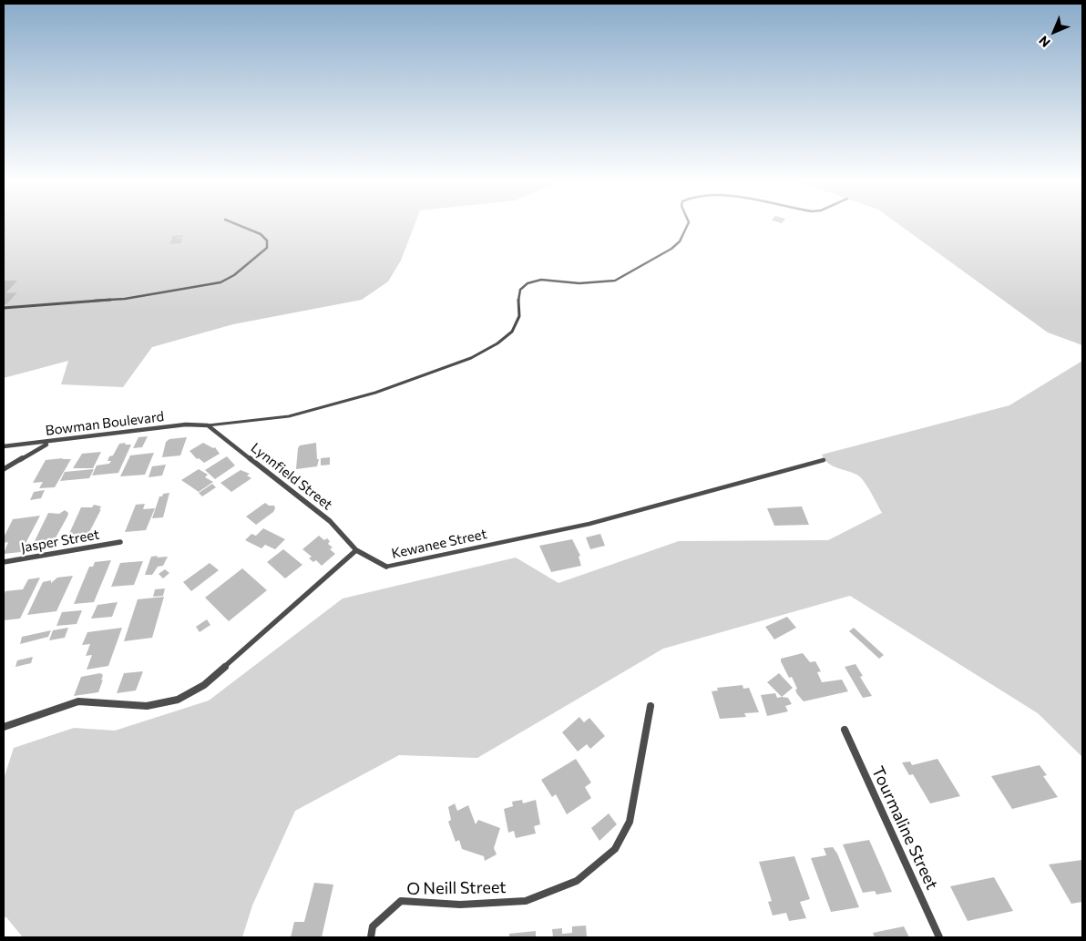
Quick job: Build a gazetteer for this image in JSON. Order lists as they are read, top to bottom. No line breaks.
{"streets":{"street":["Bowman Boulevard","Lynnfield Street","Jasper Street","Kewanee Street","Tourmaline Street","O Neill Street"]},"crossings":[["Bowman Boulevard","Lynnfield Street"],["Lynnfield Street","Kewanee Street"]],"north":"bottom left"}
